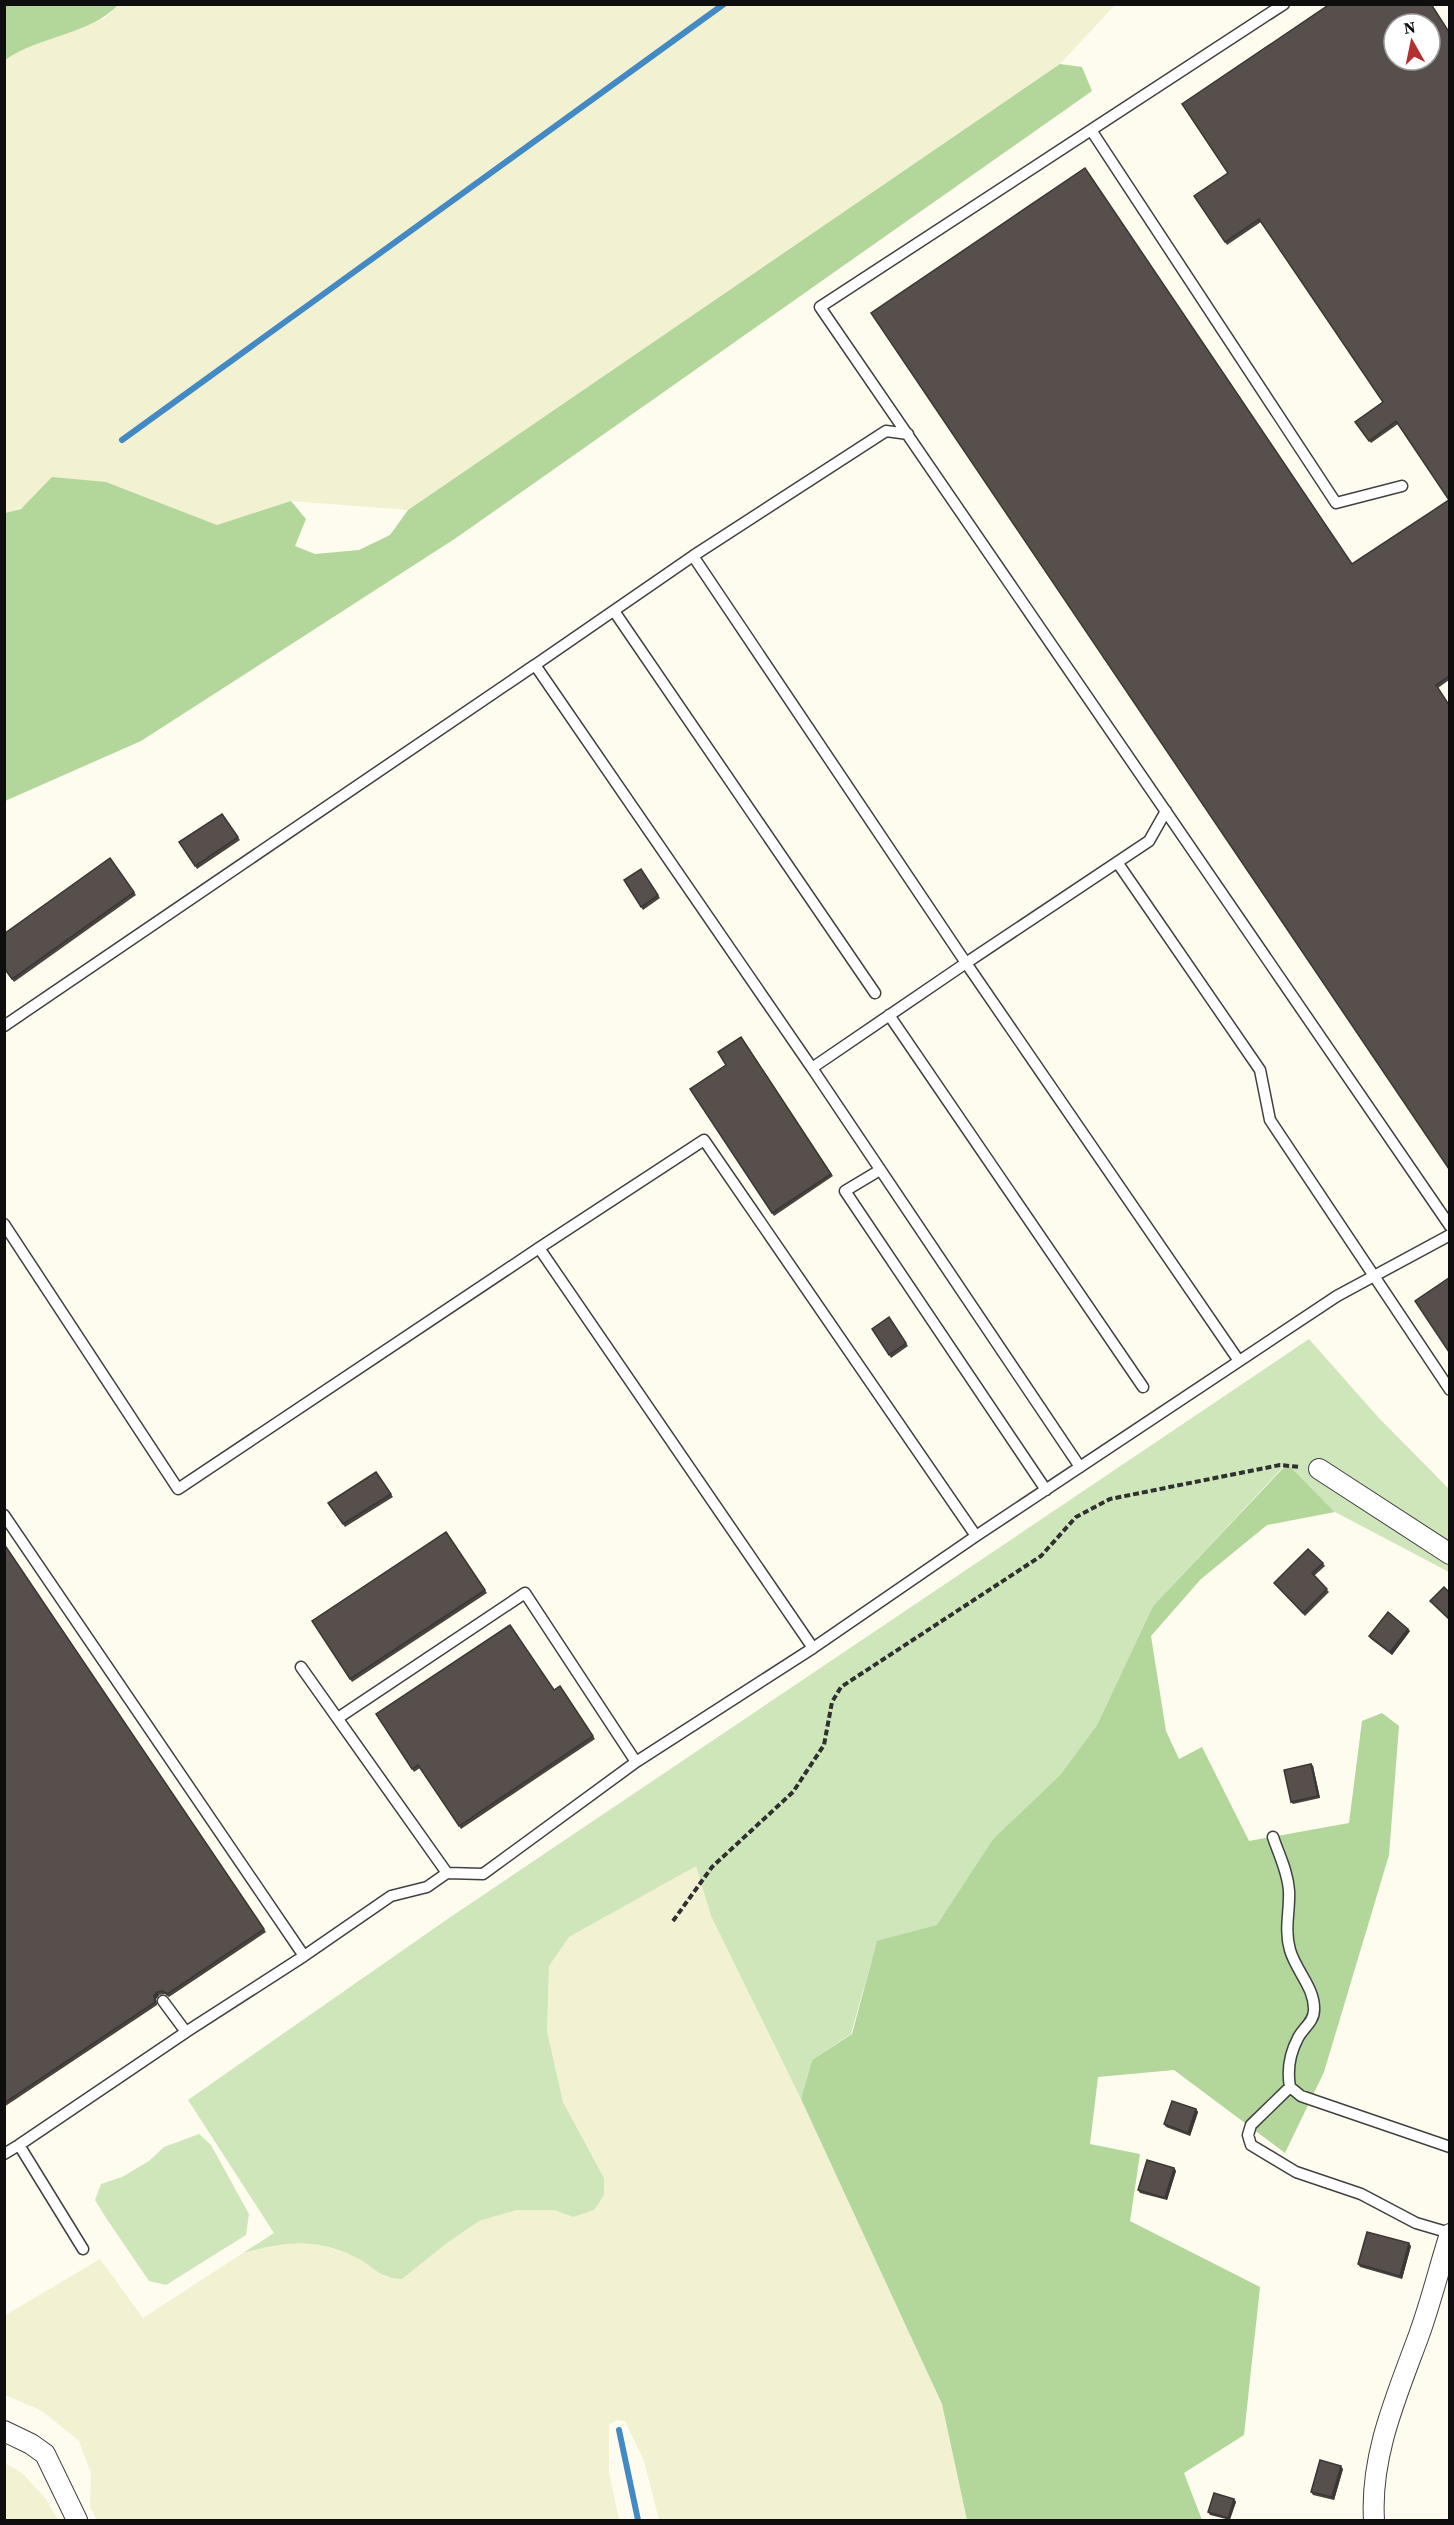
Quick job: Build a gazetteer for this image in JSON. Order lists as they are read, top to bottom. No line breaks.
{"north":"top"}
